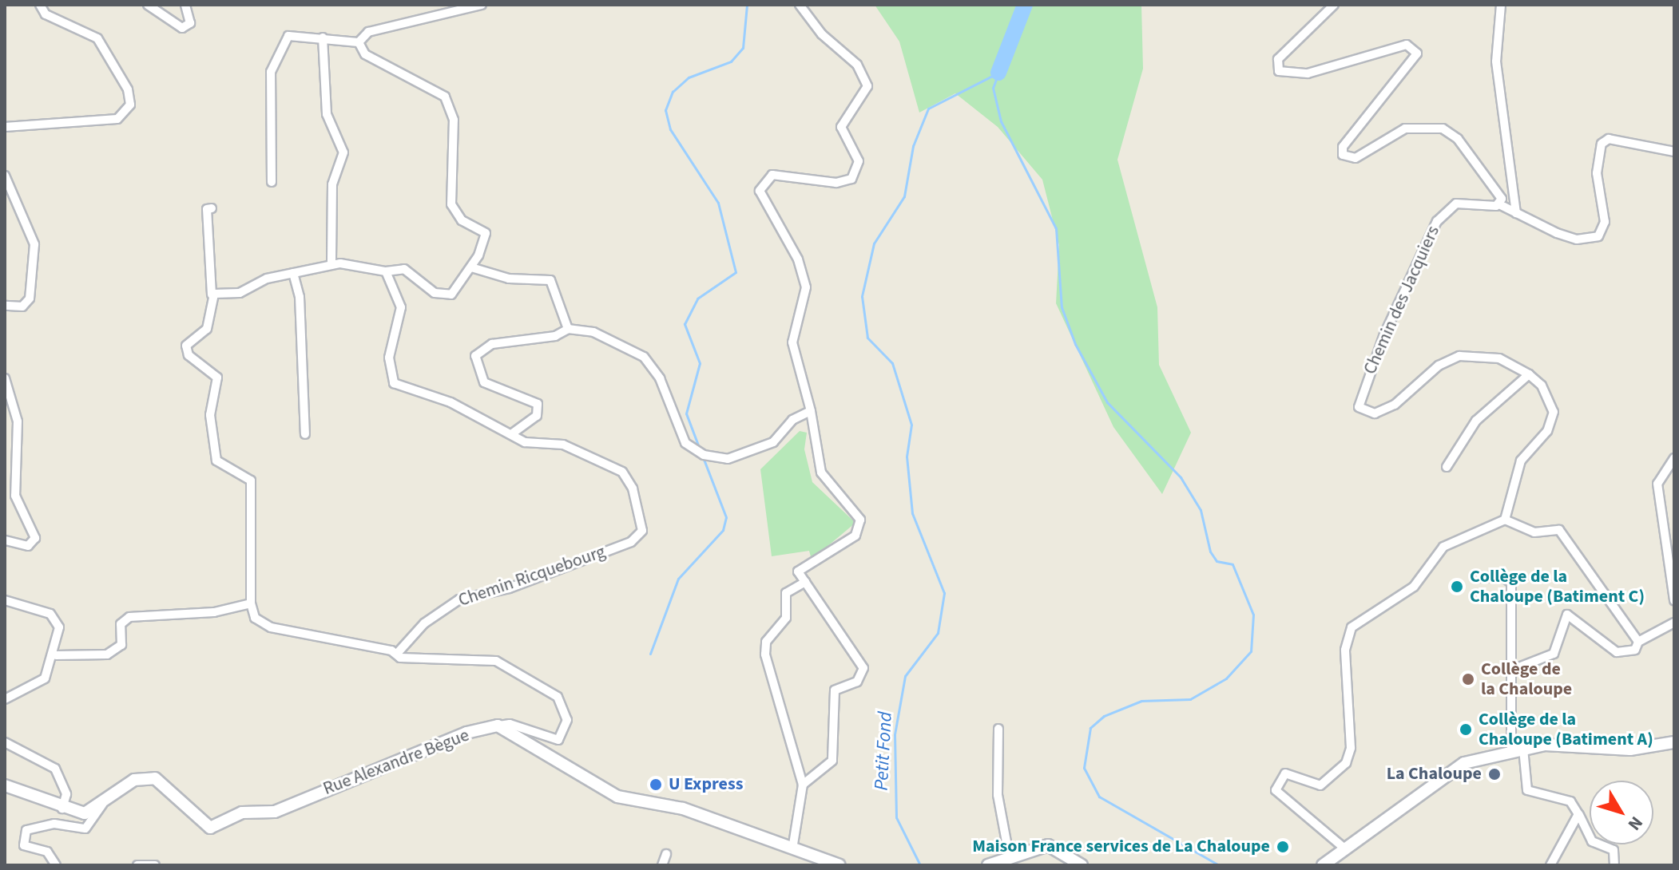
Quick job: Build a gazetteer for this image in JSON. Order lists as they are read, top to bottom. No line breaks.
{"streets":{"main road":["Rue Alexandre Bègue"],"street":["Chemin des Jacquiers","Chemin Ricquebourg"]},"water":["Petit Fond"],"places":["Collège de la Chaloupe (Batiment C)","Collège de la Chaloupe","Collège de la Chaloupe (Batiment A)","La Chaloupe","U Express","Maison France services de La Chaloupe"],"north":"bottom right"}
